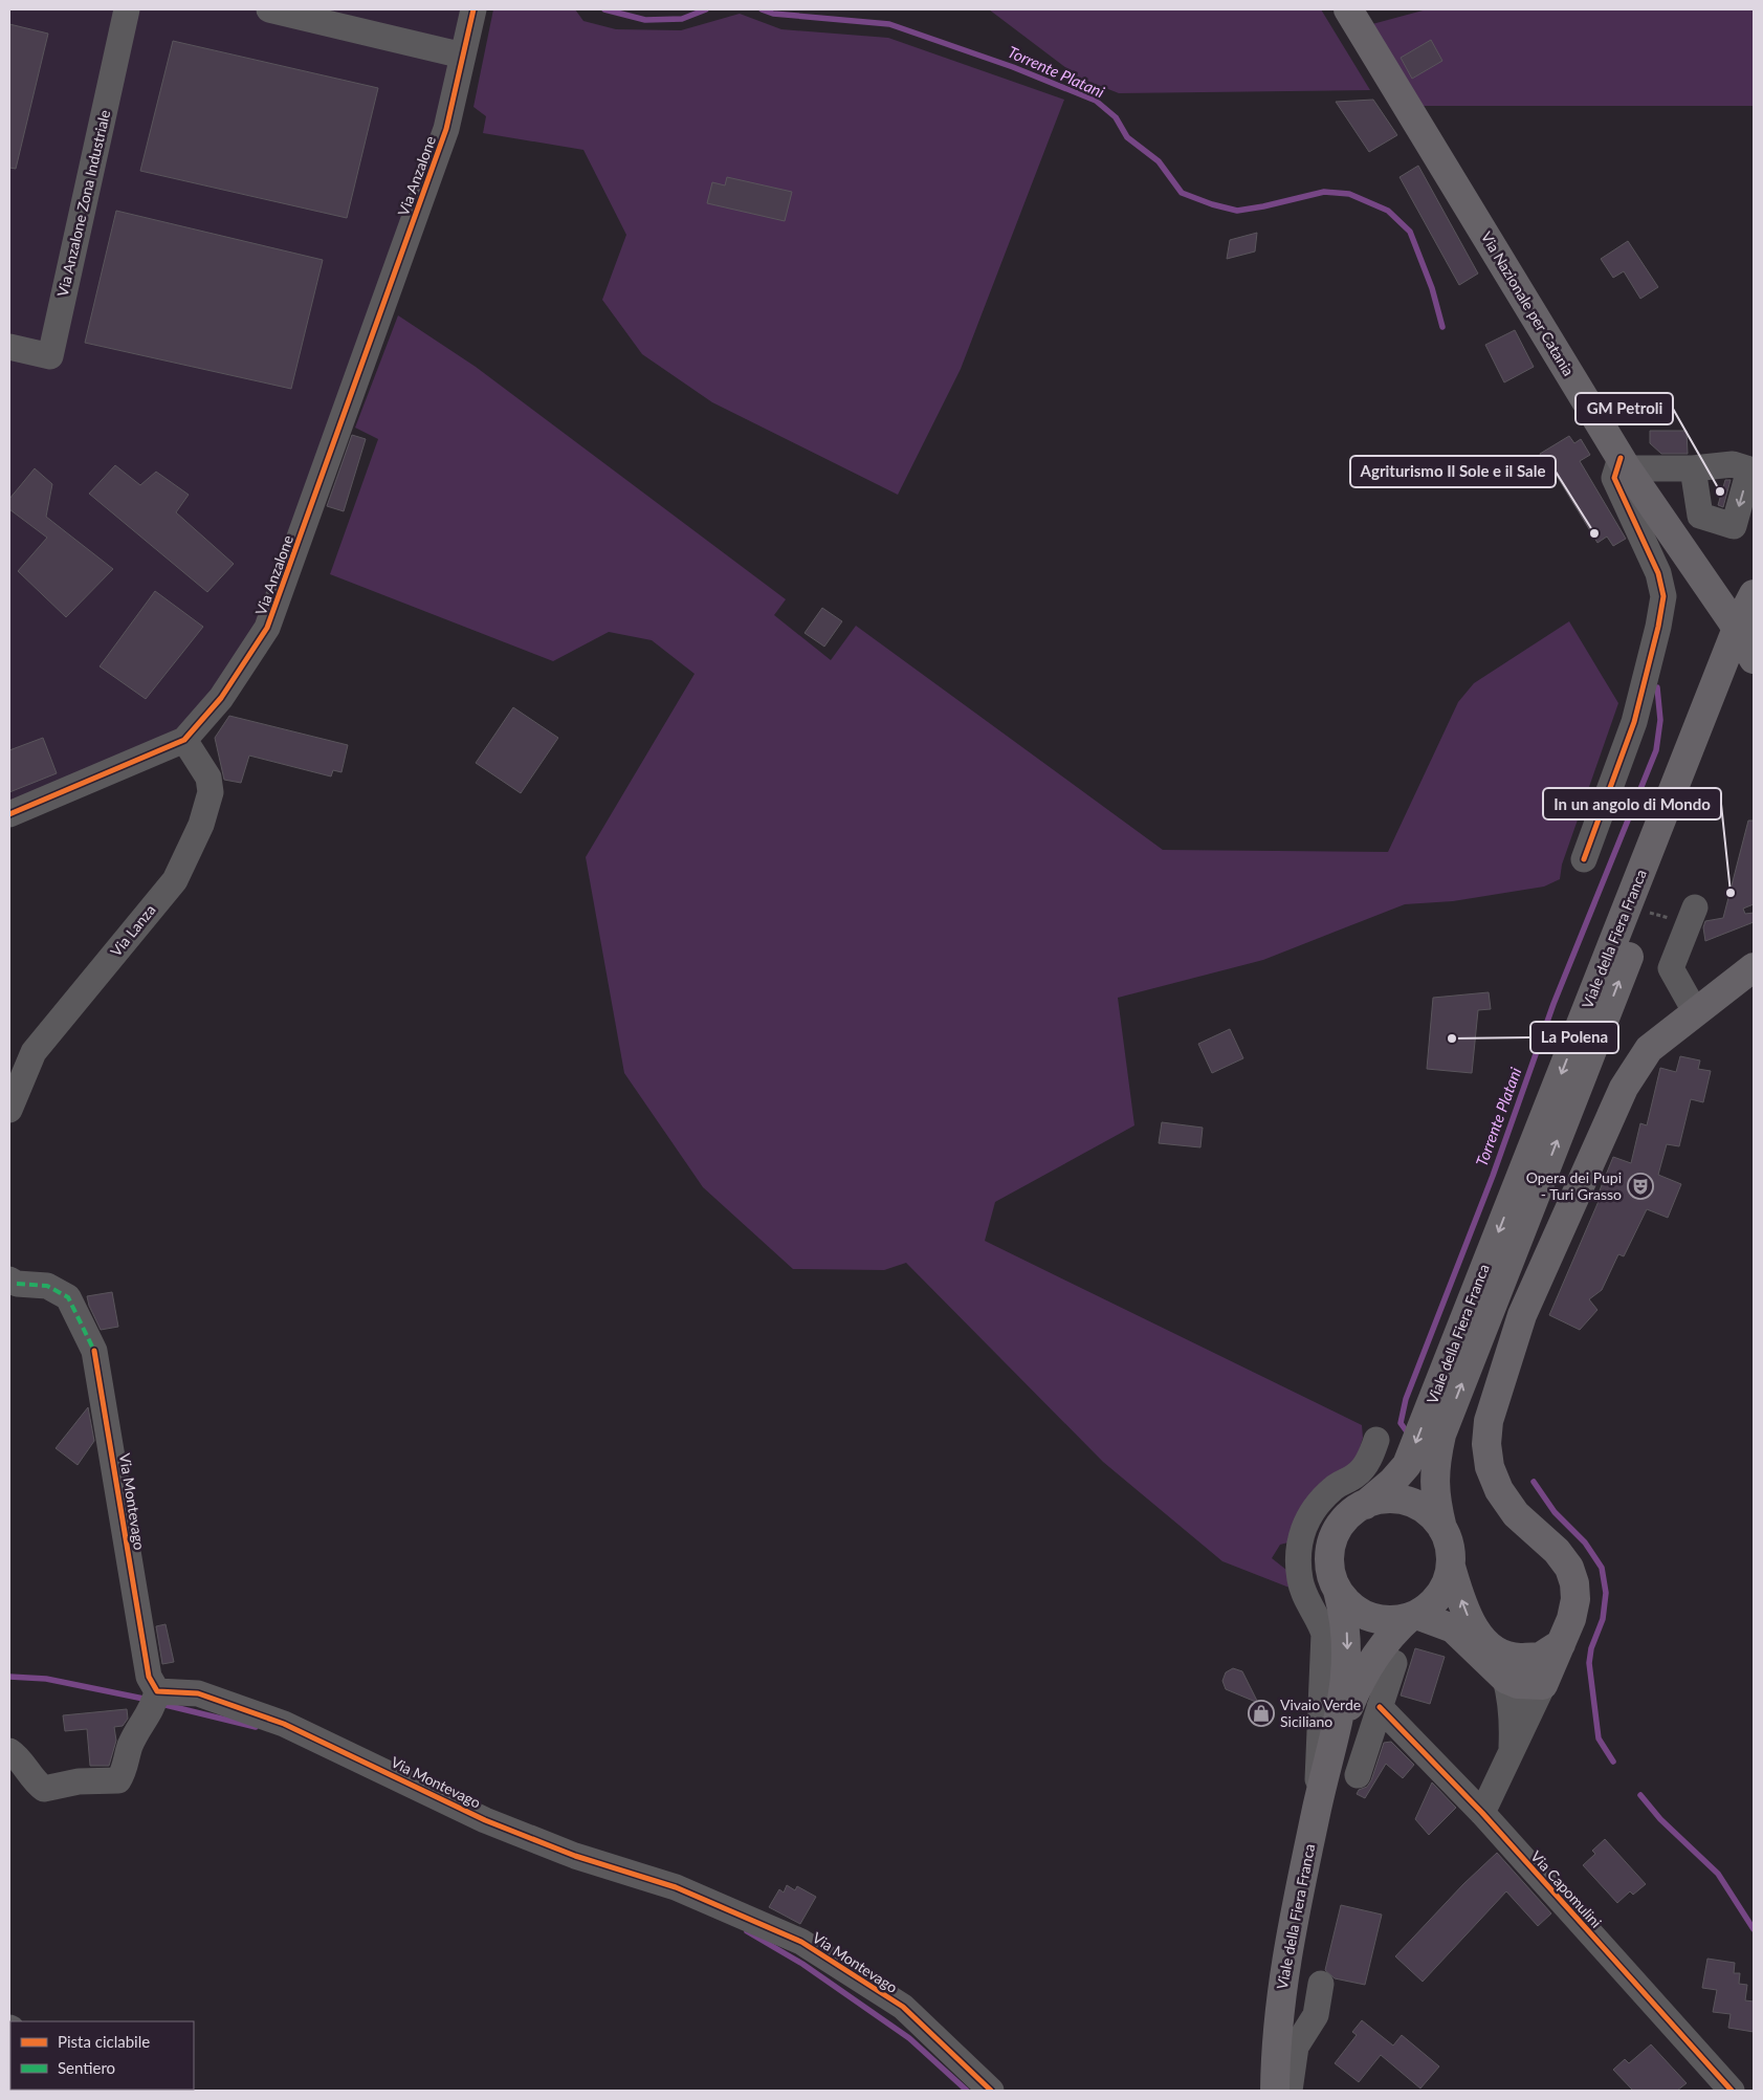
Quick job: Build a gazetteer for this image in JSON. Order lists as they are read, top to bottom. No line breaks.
{"streets":{"main road":["Via Nazionale per Catania","Viale della Fiera Franca"],"street":["Via Anzalone","Via Anzalone Zona Industriale","Via Lanza","Via Montevago","Via Capomulini"]},"crossings":[["Via Anzalone","Via Lanza"],["Via Nazionale per Catania","Viale della Fiera Franca"]],"water":["Torrente Platani"],"places":{"other":["GM Petroli","Agriturismo Il Sole e il Sale","In un angolo di Mondo","La Polena"],"theatre":["Opera dei Pupi - Turi Grasso"],"shop":["Vivaio Verde Siciliano"]},"legend":["Pista ciclabile","Sentiero"]}
